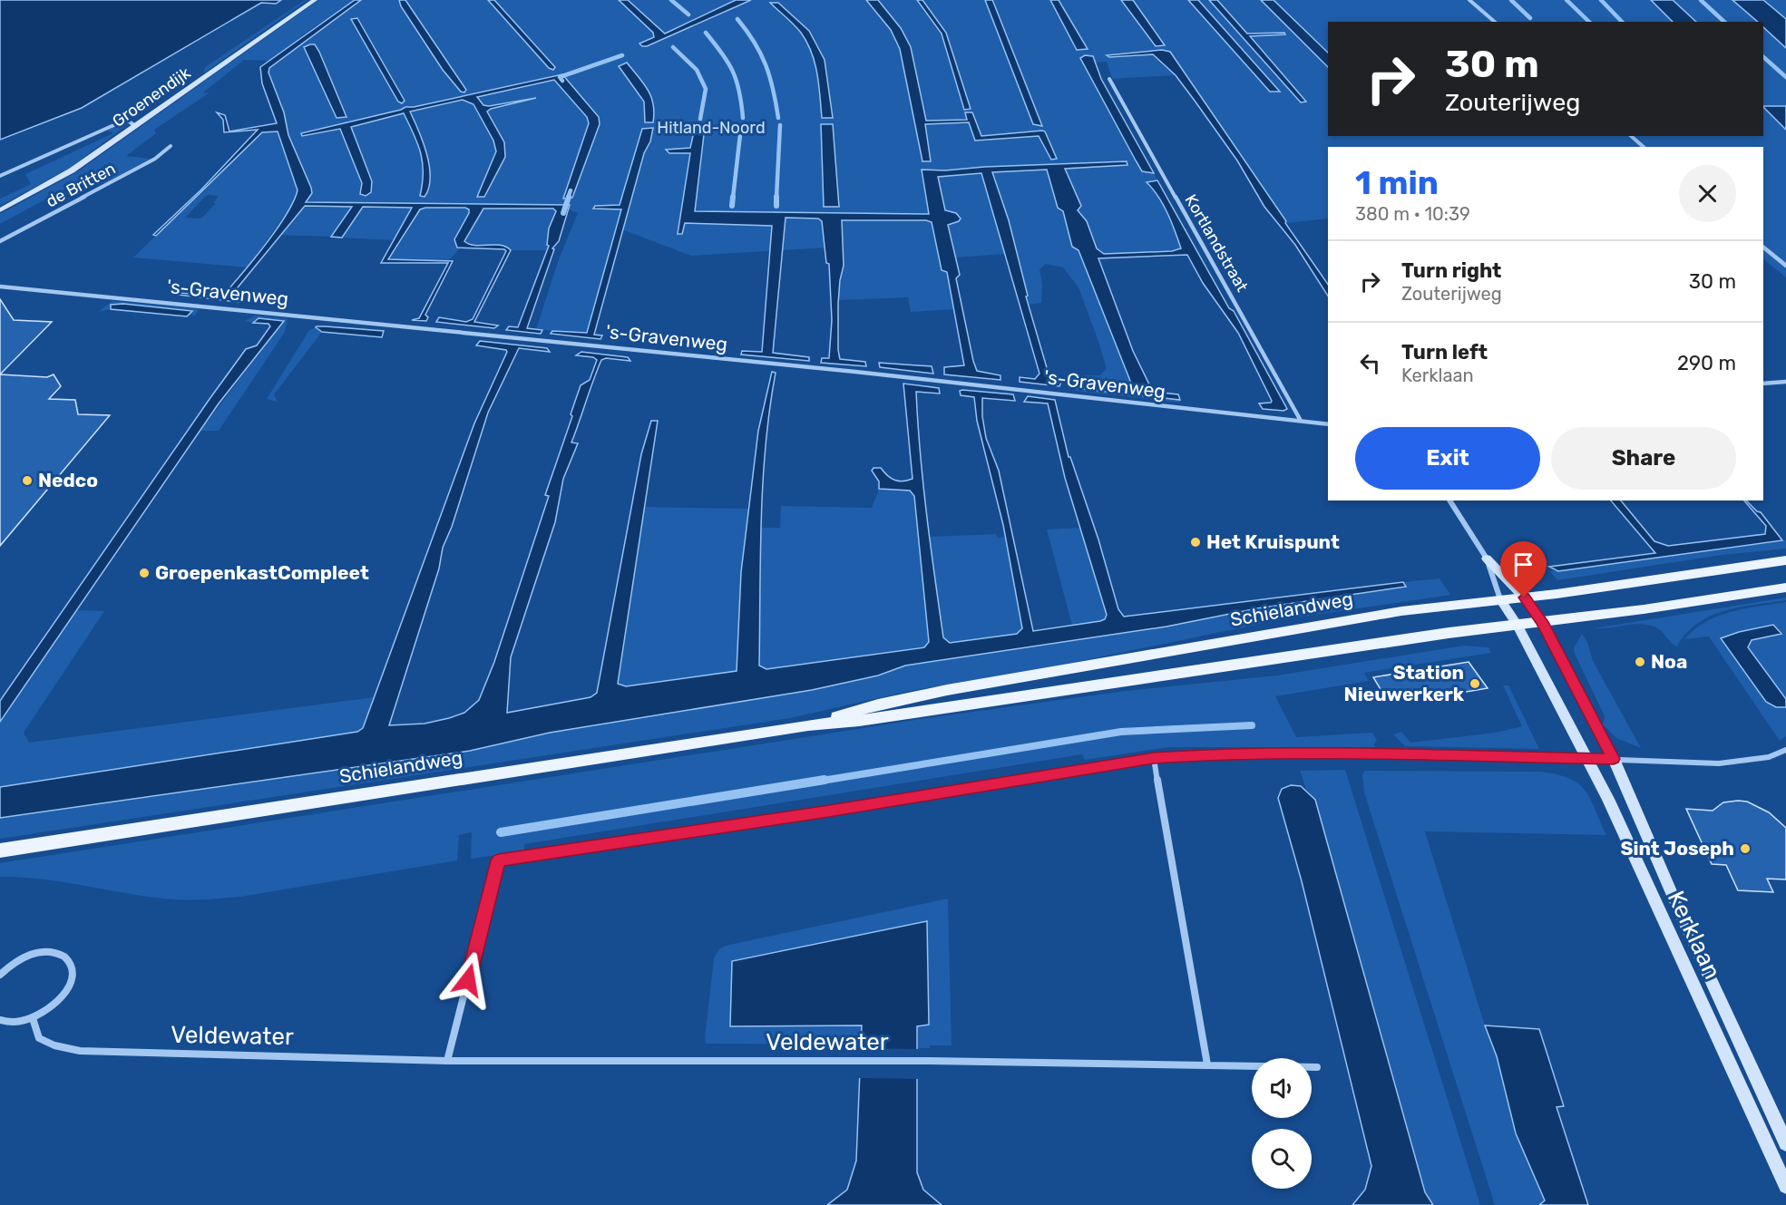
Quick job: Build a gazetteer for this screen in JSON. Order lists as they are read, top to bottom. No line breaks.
{"streets":{"main road":["Schielandweg"],"street":["Groenendijk","de Britten","Kortlandstraat","'s-Gravenweg","Kerklaan","Veldewater"]},"crossings":[["Kortlandstraat","'s-Gravenweg"],["Schielandweg","Kerklaan"]],"parks":["Hitland-Noord"],"places":["Nedco","Het Kruispunt","GroepenkastCompleet","Noa","Station Nieuwerkerk","Sint Joseph"],"page":{"turn":["30 m","Zouterijweg"],"heading":["1 min","380 m · 10:39"],"list":[{"name":"Turn right","note":"Zouterijweg","value":"30 m"},{"name":"Turn left","note":"Kerklaan","value":"290 m"}],"buttons":["Exit","Share"]}}
